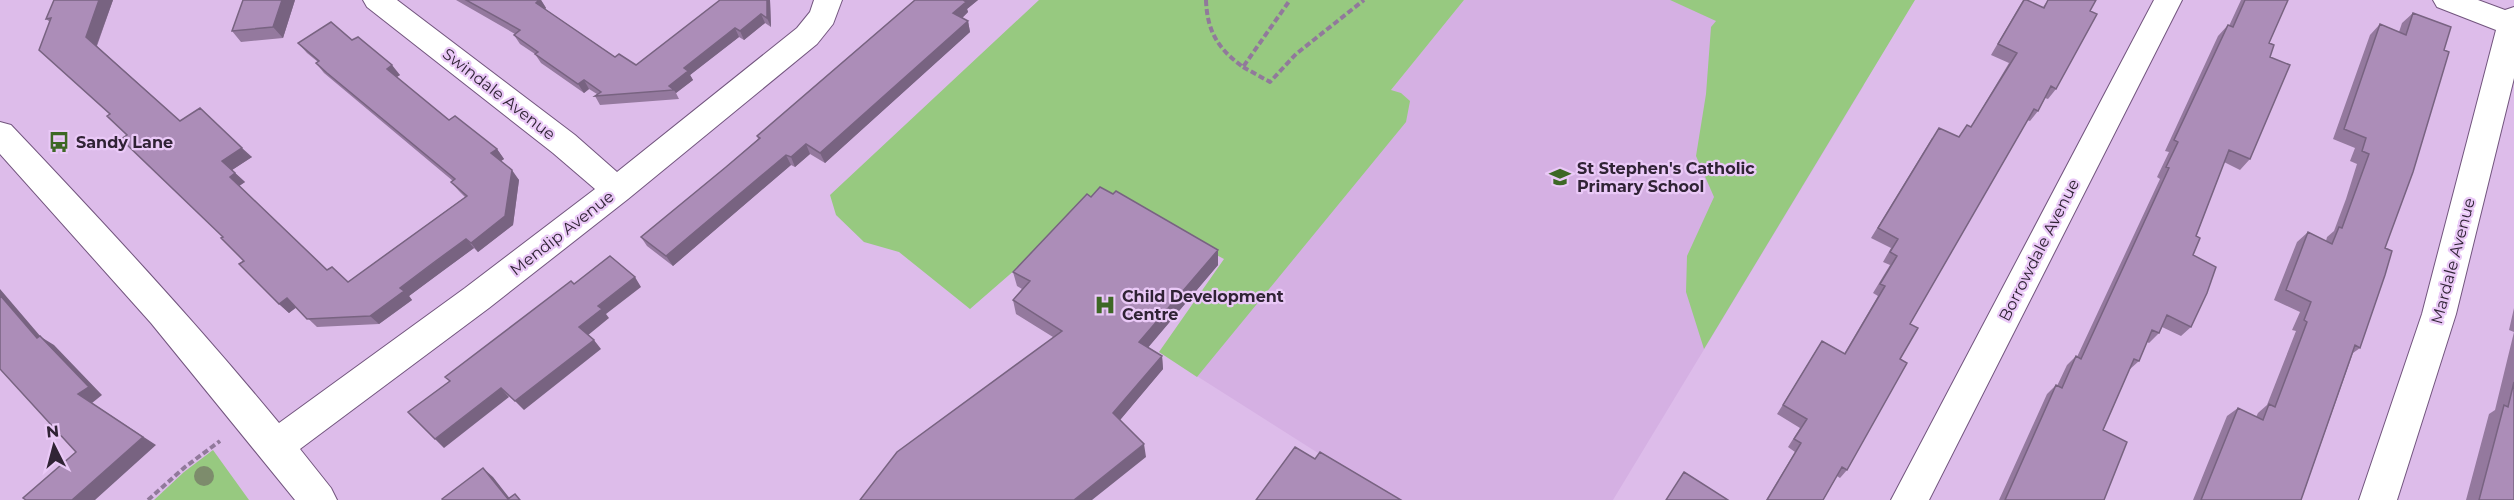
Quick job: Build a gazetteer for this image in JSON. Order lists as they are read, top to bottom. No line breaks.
{"streets":{"street":["Swindale Avenue","Mendip Avenue","Borrowdale Avenue","Mardale Avenue"]},"crossings":[["Swindale Avenue","Mendip Avenue"]],"places":{"bus stop":["Sandy Lane"],"school or university":["St Stephen's Catholic Primary School"],"hospital":["Child Development Centre"]},"north":"top"}
